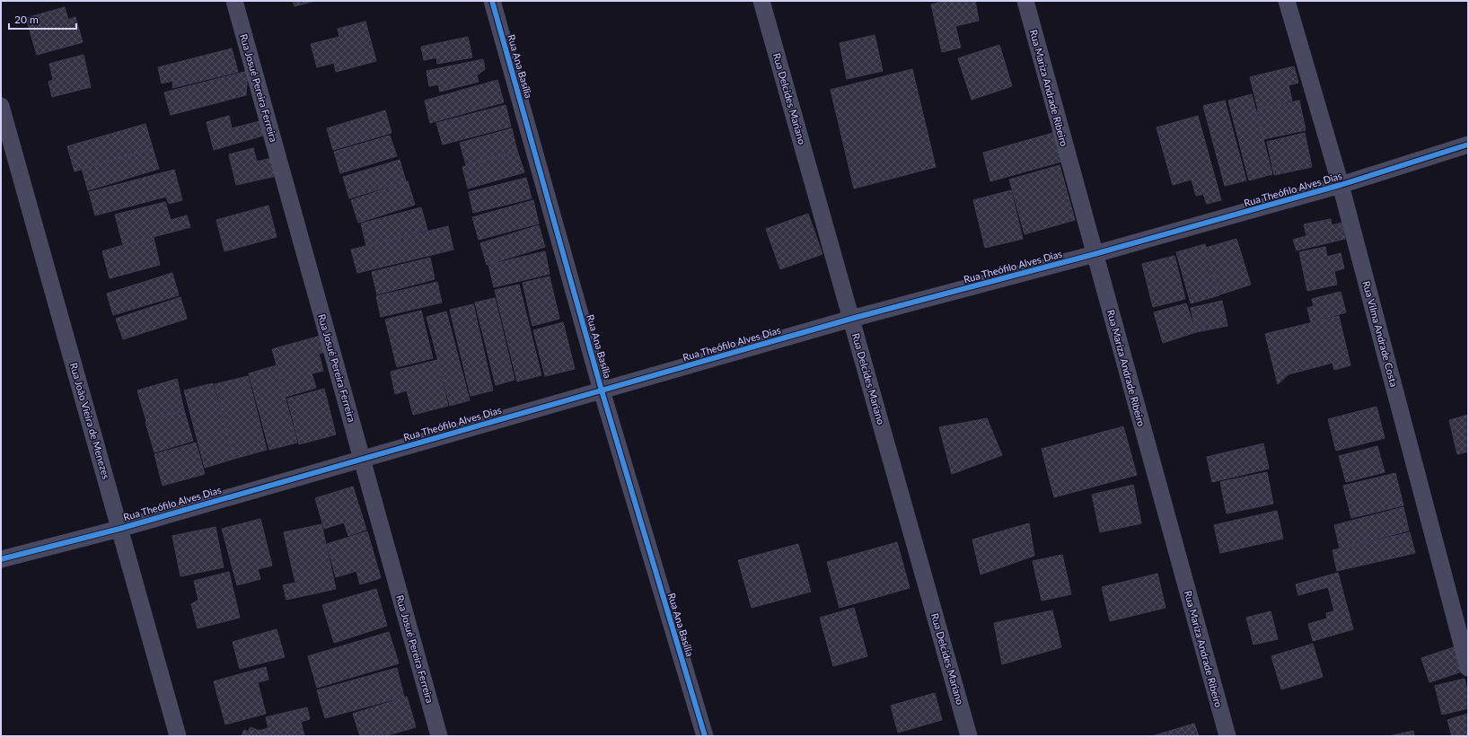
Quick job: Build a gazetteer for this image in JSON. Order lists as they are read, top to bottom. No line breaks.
{"streets":{"street":["Rua Ana Basília","Rua Josué Pereira Ferreira","Rua Mariza Andrade Ribeiro","Rua Delcides Mariano","Rua Theófilo Alves Dias","Rua Vilma Andrade Costa","Rua João Vieira de Menezes"]},"crossings":[["Rua Ana Basília","Rua Theófilo Alves Dias"],["Rua Josué Pereira Ferreira","Rua Theófilo Alves Dias"],["Rua Mariza Andrade Ribeiro","Rua Theófilo Alves Dias"],["Rua Delcides Mariano","Rua Theófilo Alves Dias"],["Rua Theófilo Alves Dias","Rua Vilma Andrade Costa"],["Rua Theófilo Alves Dias","Rua João Vieira de Menezes"]],"scale_bar":"20 m"}
